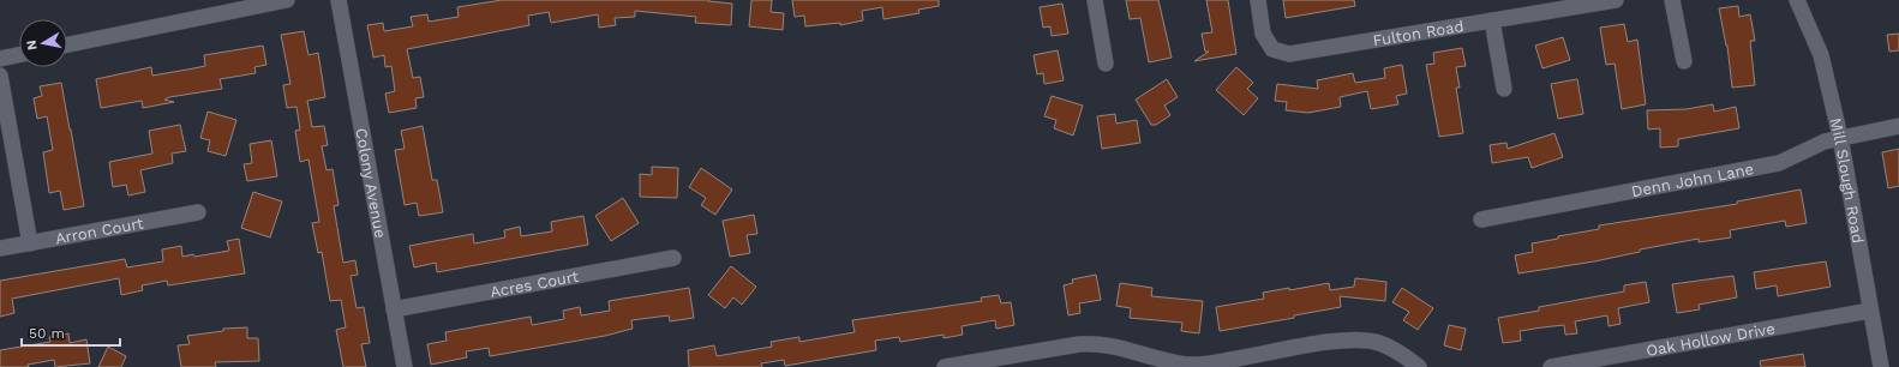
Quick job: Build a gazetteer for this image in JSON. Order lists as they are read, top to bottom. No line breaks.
{"streets":{"street":["Fulton Road","Denn John Lane","Mill Slough Road","Colony Avenue","Arron Court","Acres Court","Oak Hollow Drive"]},"crossings":[["Denn John Lane","Mill Slough Road"],["Mill Slough Road","Oak Hollow Drive"],["Colony Avenue","Acres Court"]],"scale_bar":"50 m","north":"left"}
